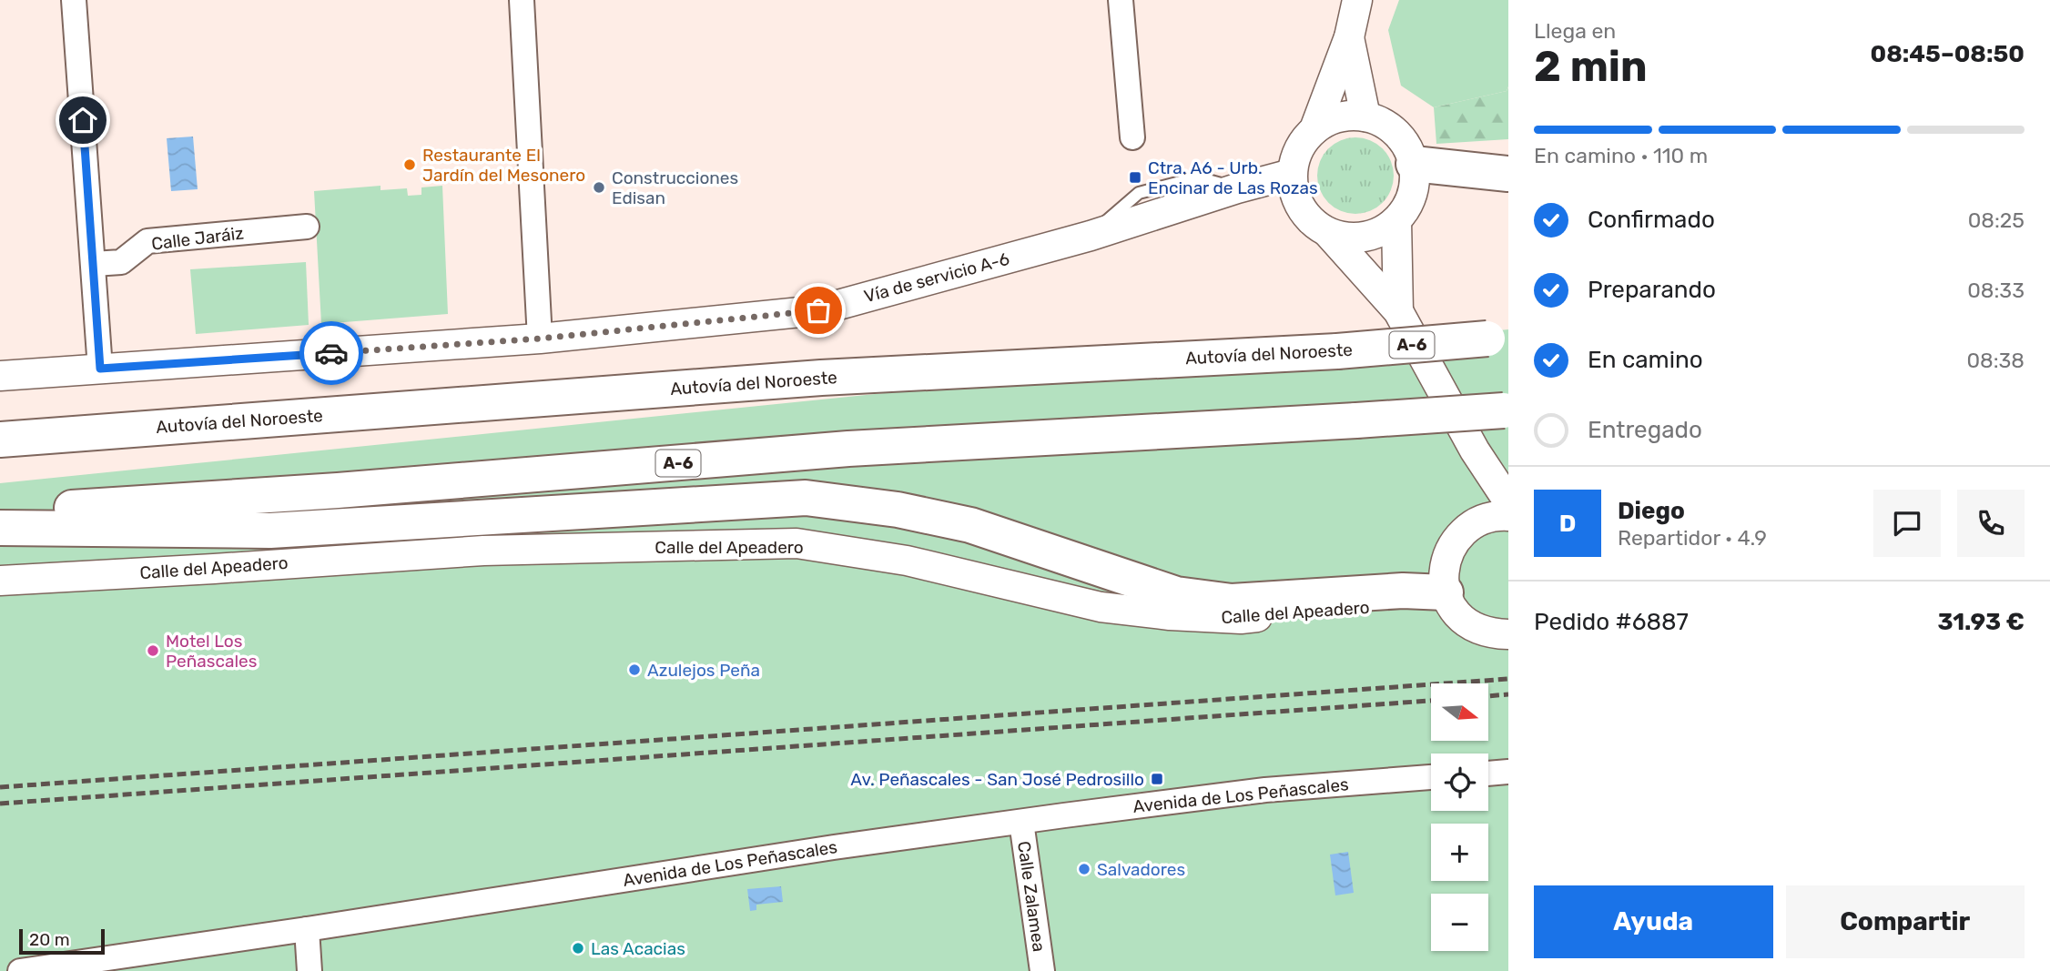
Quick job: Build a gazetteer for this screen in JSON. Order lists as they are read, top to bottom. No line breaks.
{"streets":{"highway":["A-6","Autovía del Noroeste"],"street":["Calle Jaráiz","Vía de servicio A-6","Calle del Apeadero","Avenida de Los Peñascales","Calle Zalamea"]},"crossings":[["Avenida de Los Peñascales","Calle Zalamea"]],"places":{"other":["Restaurante El Jardín del Mesonero","Construcciones Edisan","Motel Los Peñascales","Azulejos Peña","Salvadores","Las Acacias"],"transit":["Ctra. A6 - Urb. Encinar de Las Rozas","Av. Peñascales - San José Pedrosillo"]},"scale_bar":"20 m","north":"right","page":{"heading":["2 min","Llega en","08:45–08:50"],"panel":["Diego","Repartidor · 4.9","Pedido #6887","31.93 €"],"bar":"En camino · 110 m","list":[["Confirmado","08:25"],["Preparando","08:33"],["En camino","08:38"],"Entregado"],"round":"D","map_buttons":["+","−"],"buttons":["Ayuda","Compartir"],"scale":"20 m"}}
